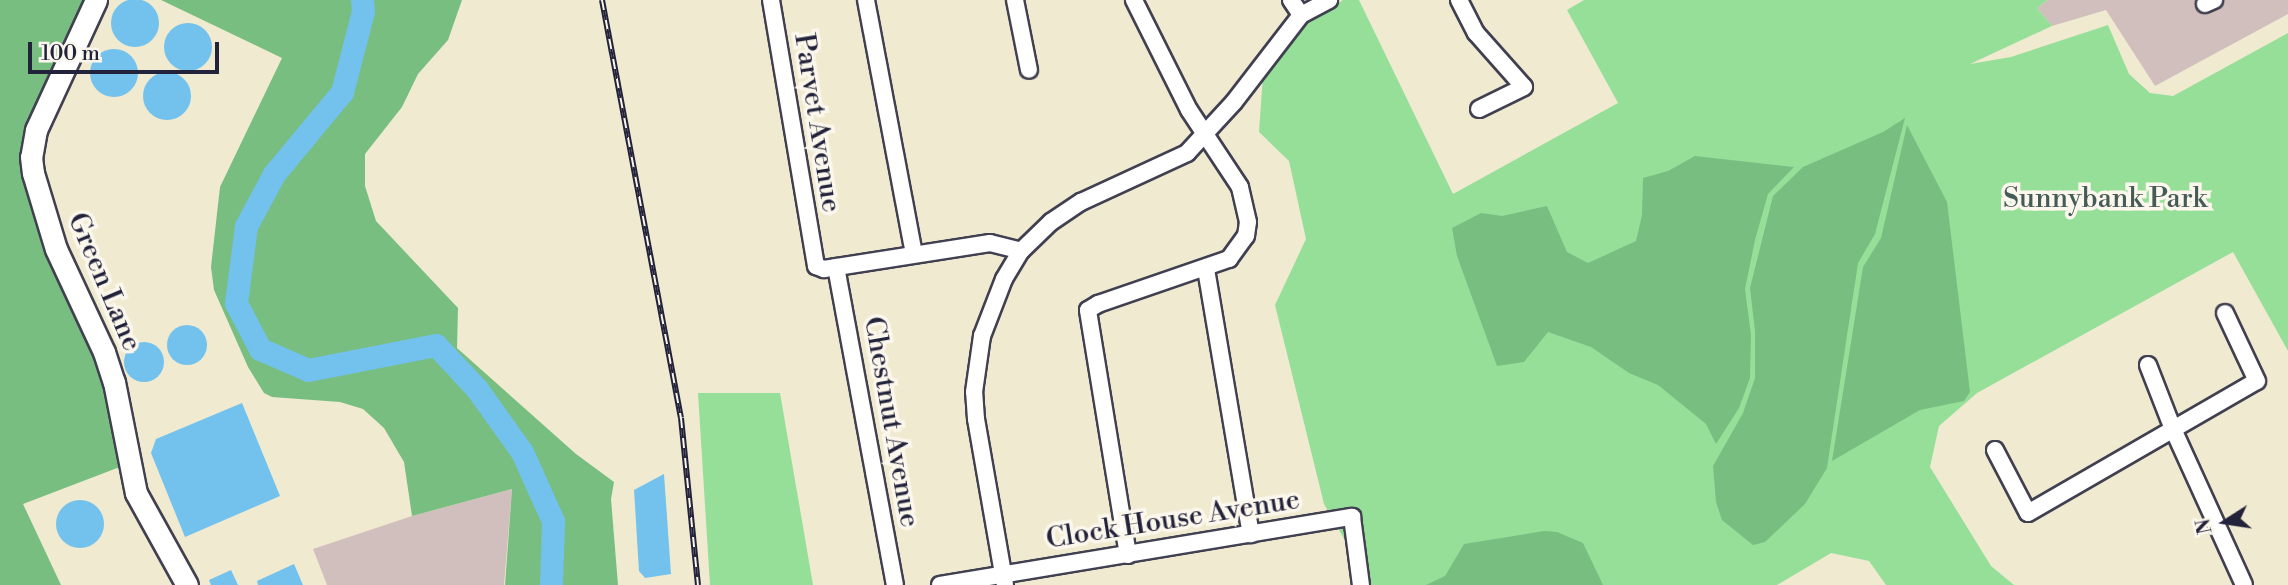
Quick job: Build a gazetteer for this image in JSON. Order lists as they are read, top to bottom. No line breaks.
{"streets":{"street":["Parvet Avenue","Green Lane","Chestnut Avenue","Clock House Avenue"]},"crossings":[["Parvet Avenue","Chestnut Avenue"]],"parks":["Sunnybank Park"],"scale_bar":"100 m","north":"left"}
